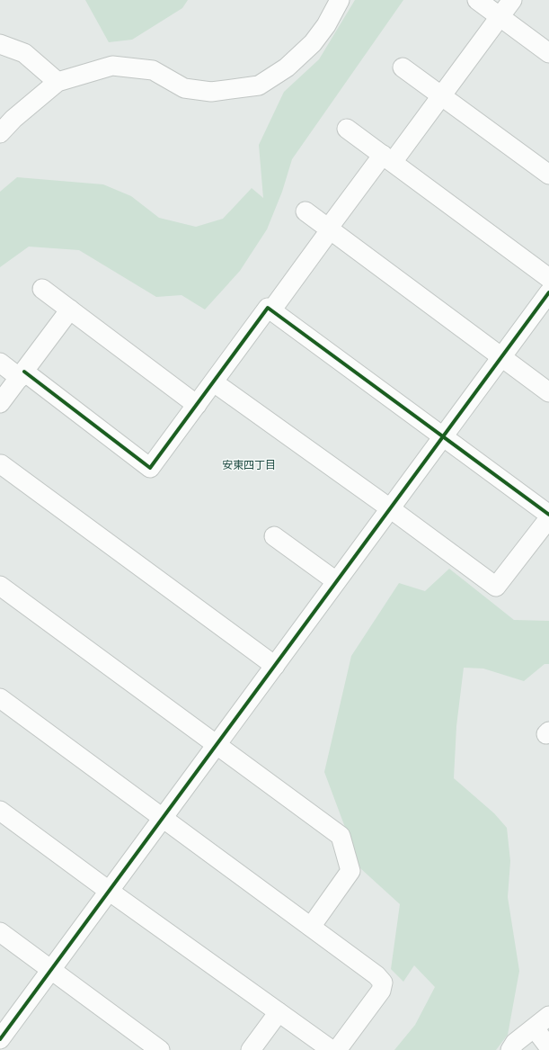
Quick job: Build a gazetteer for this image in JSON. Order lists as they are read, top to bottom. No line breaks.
{"districts":["安東四丁目"]}
